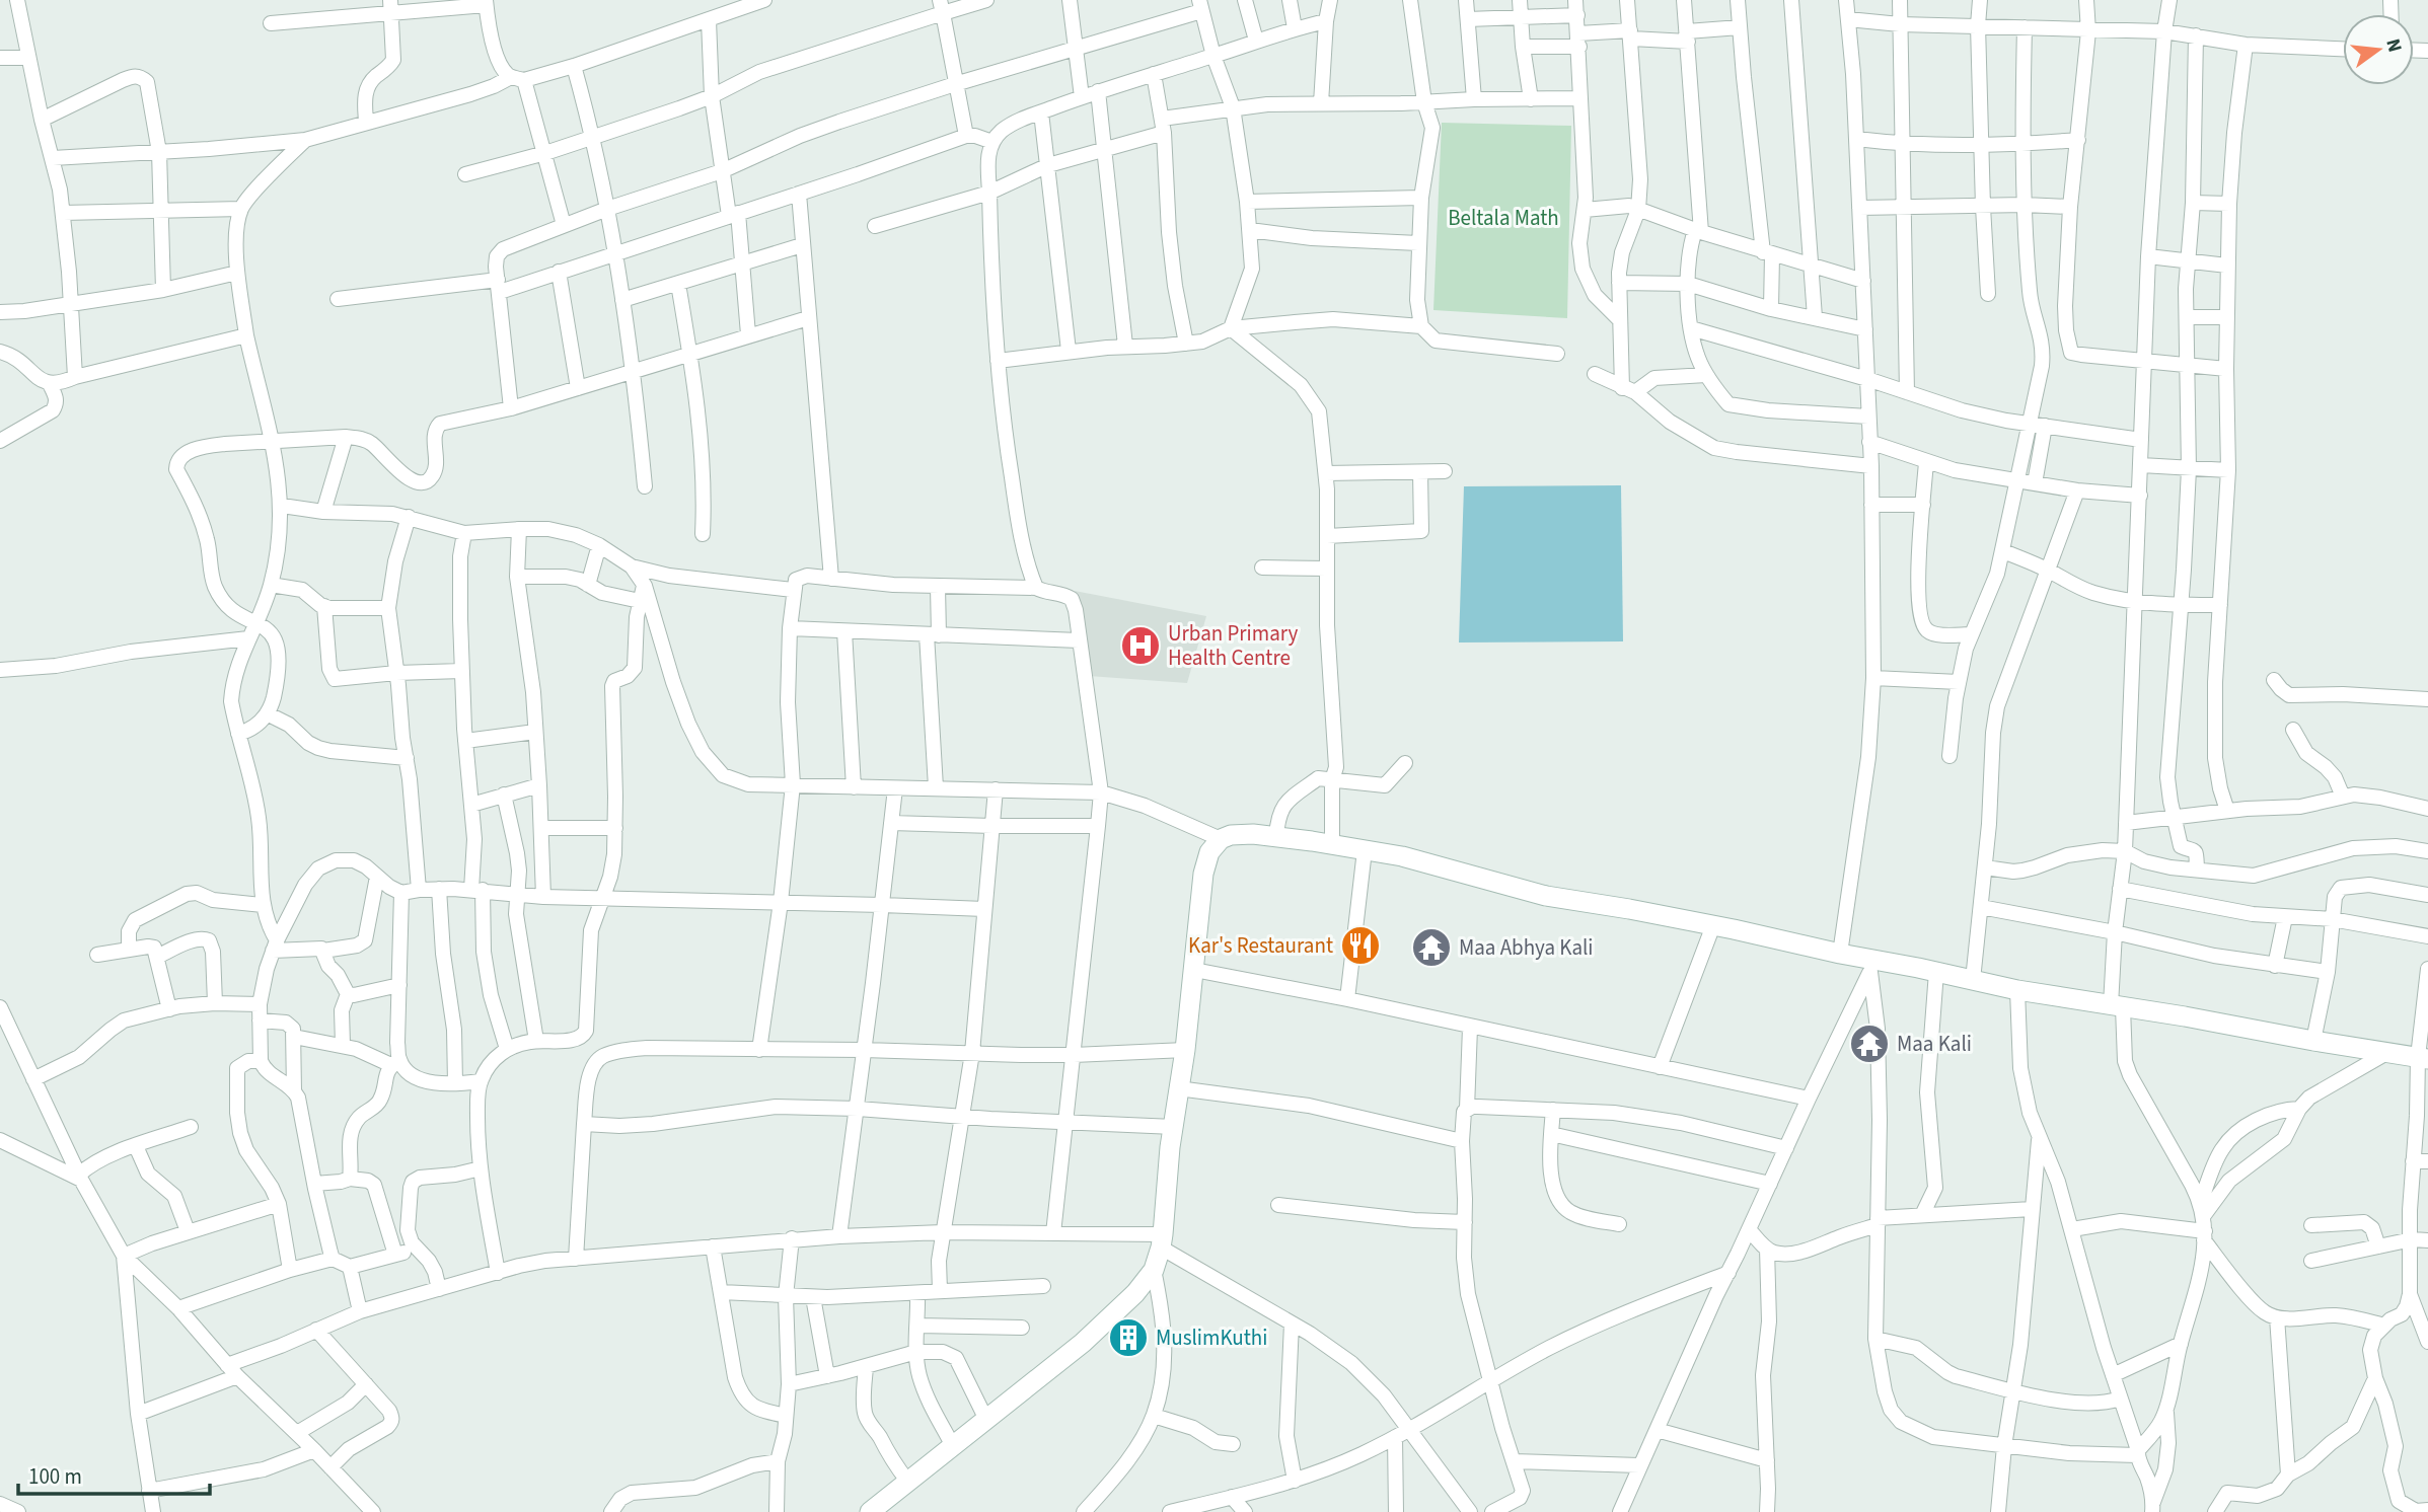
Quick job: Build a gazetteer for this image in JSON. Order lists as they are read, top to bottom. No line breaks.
{"parks":["Beltala Math"],"places":{"hospital":["Urban Primary Health Centre"],"restaurant":["Kar's Restaurant"],"temple":["Maa Abhya Kali","Maa Kali"],"building":["MuslimKuthi"]},"scale_bar":"100 m","north":"right"}
